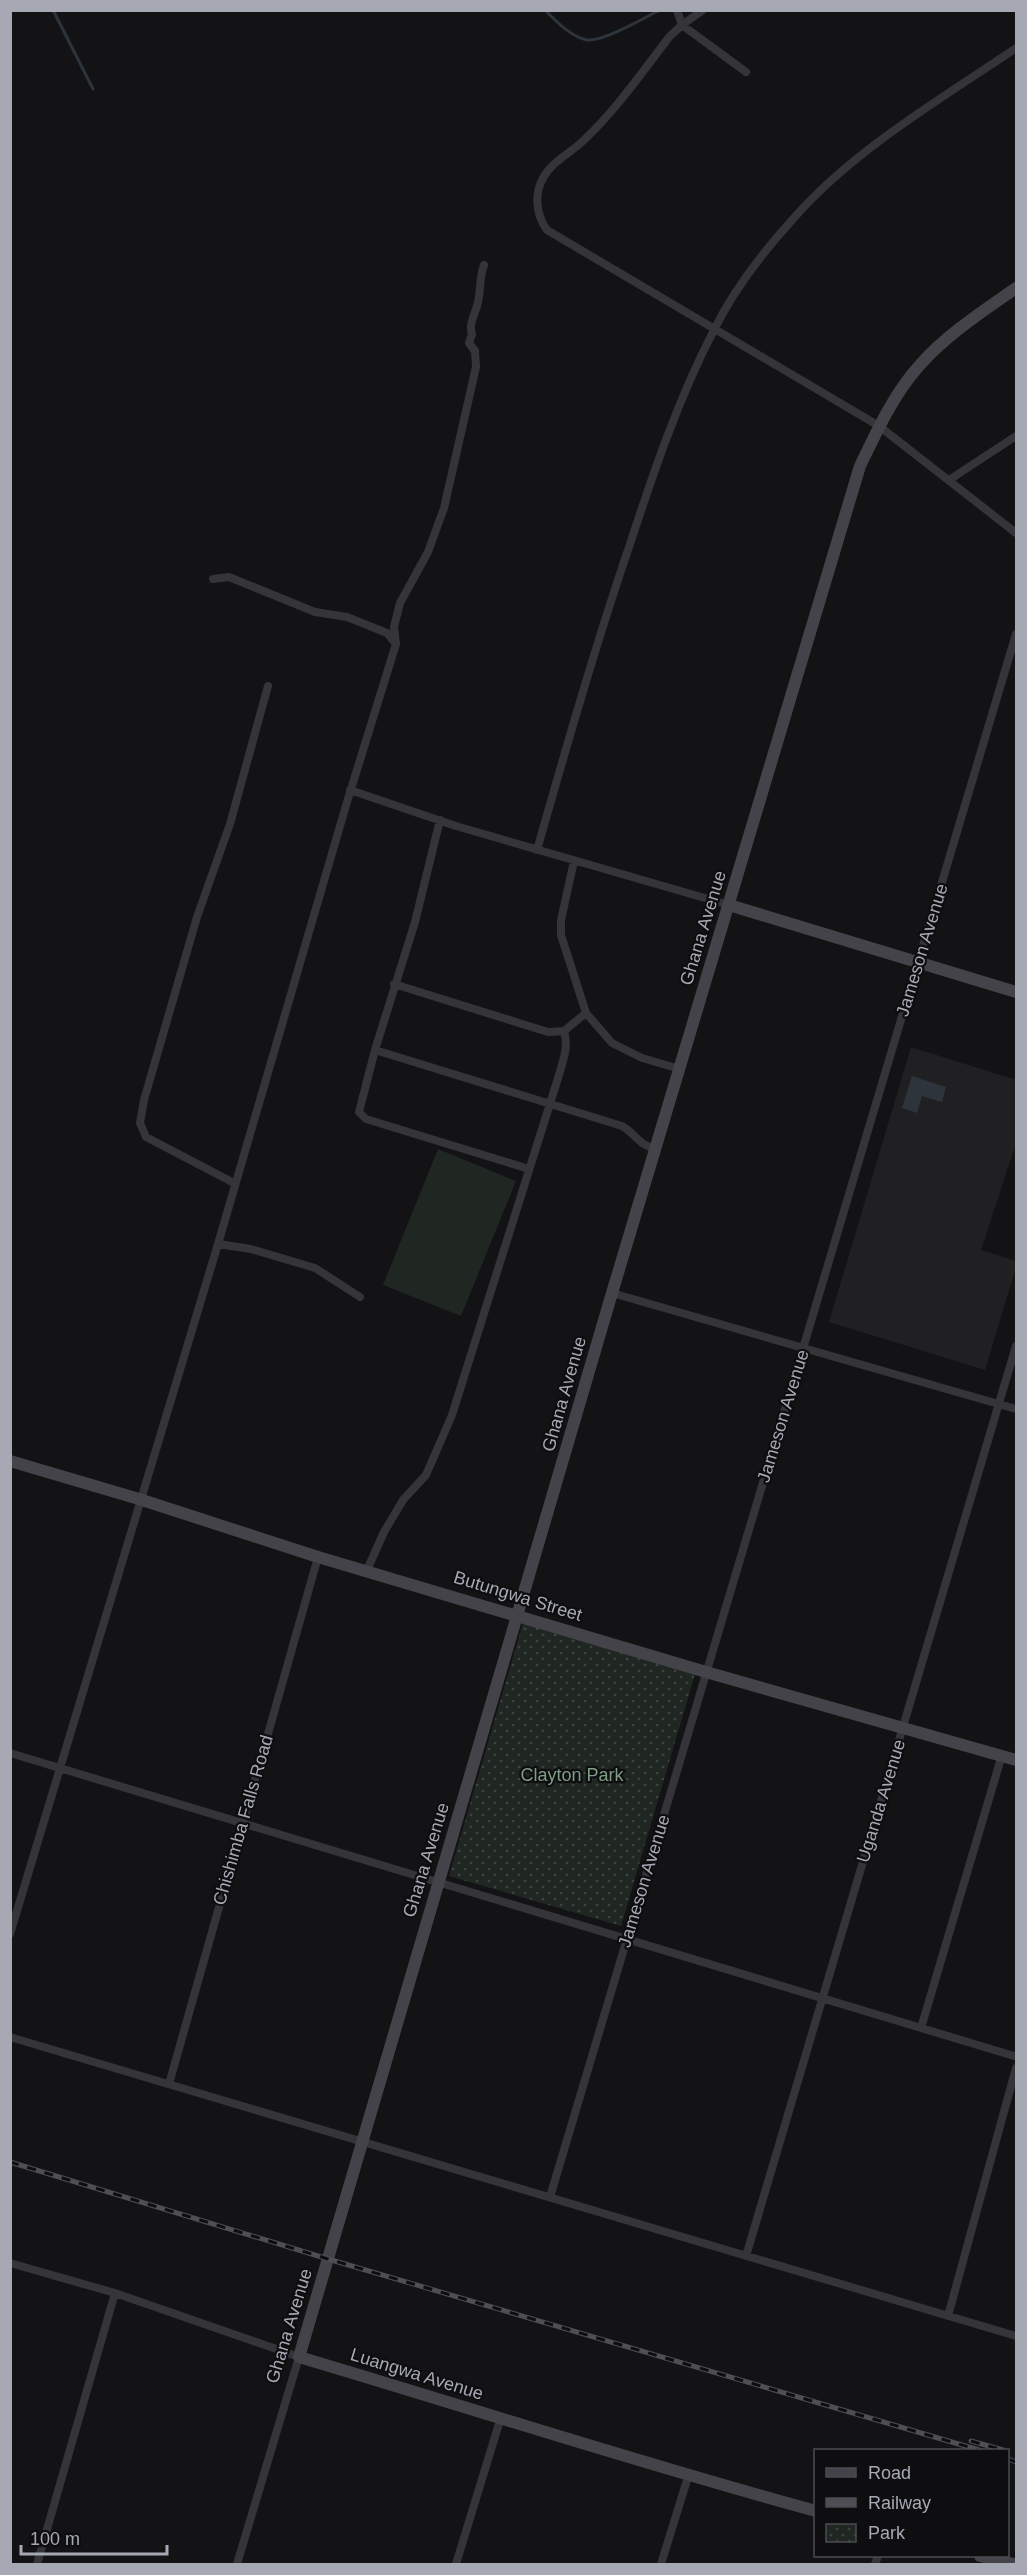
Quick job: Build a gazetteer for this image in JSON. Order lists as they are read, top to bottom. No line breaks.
{"streets":{"main road":["Ghana Avenue","Butungwa Street","Luangwa Avenue"],"street":["Jameson Avenue","Uganda Avenue","Chishimba Falls Road"]},"crossings":[["Ghana Avenue","Butungwa Street"],["Ghana Avenue","Luangwa Avenue"],["Jameson Avenue","Butungwa Street"],["Butungwa Street","Uganda Avenue"],["Butungwa Street","Chishimba Falls Road"]],"parks":["Clayton Park"],"legend":["Road","Railway","Park"],"scale_bar":"100 m"}
